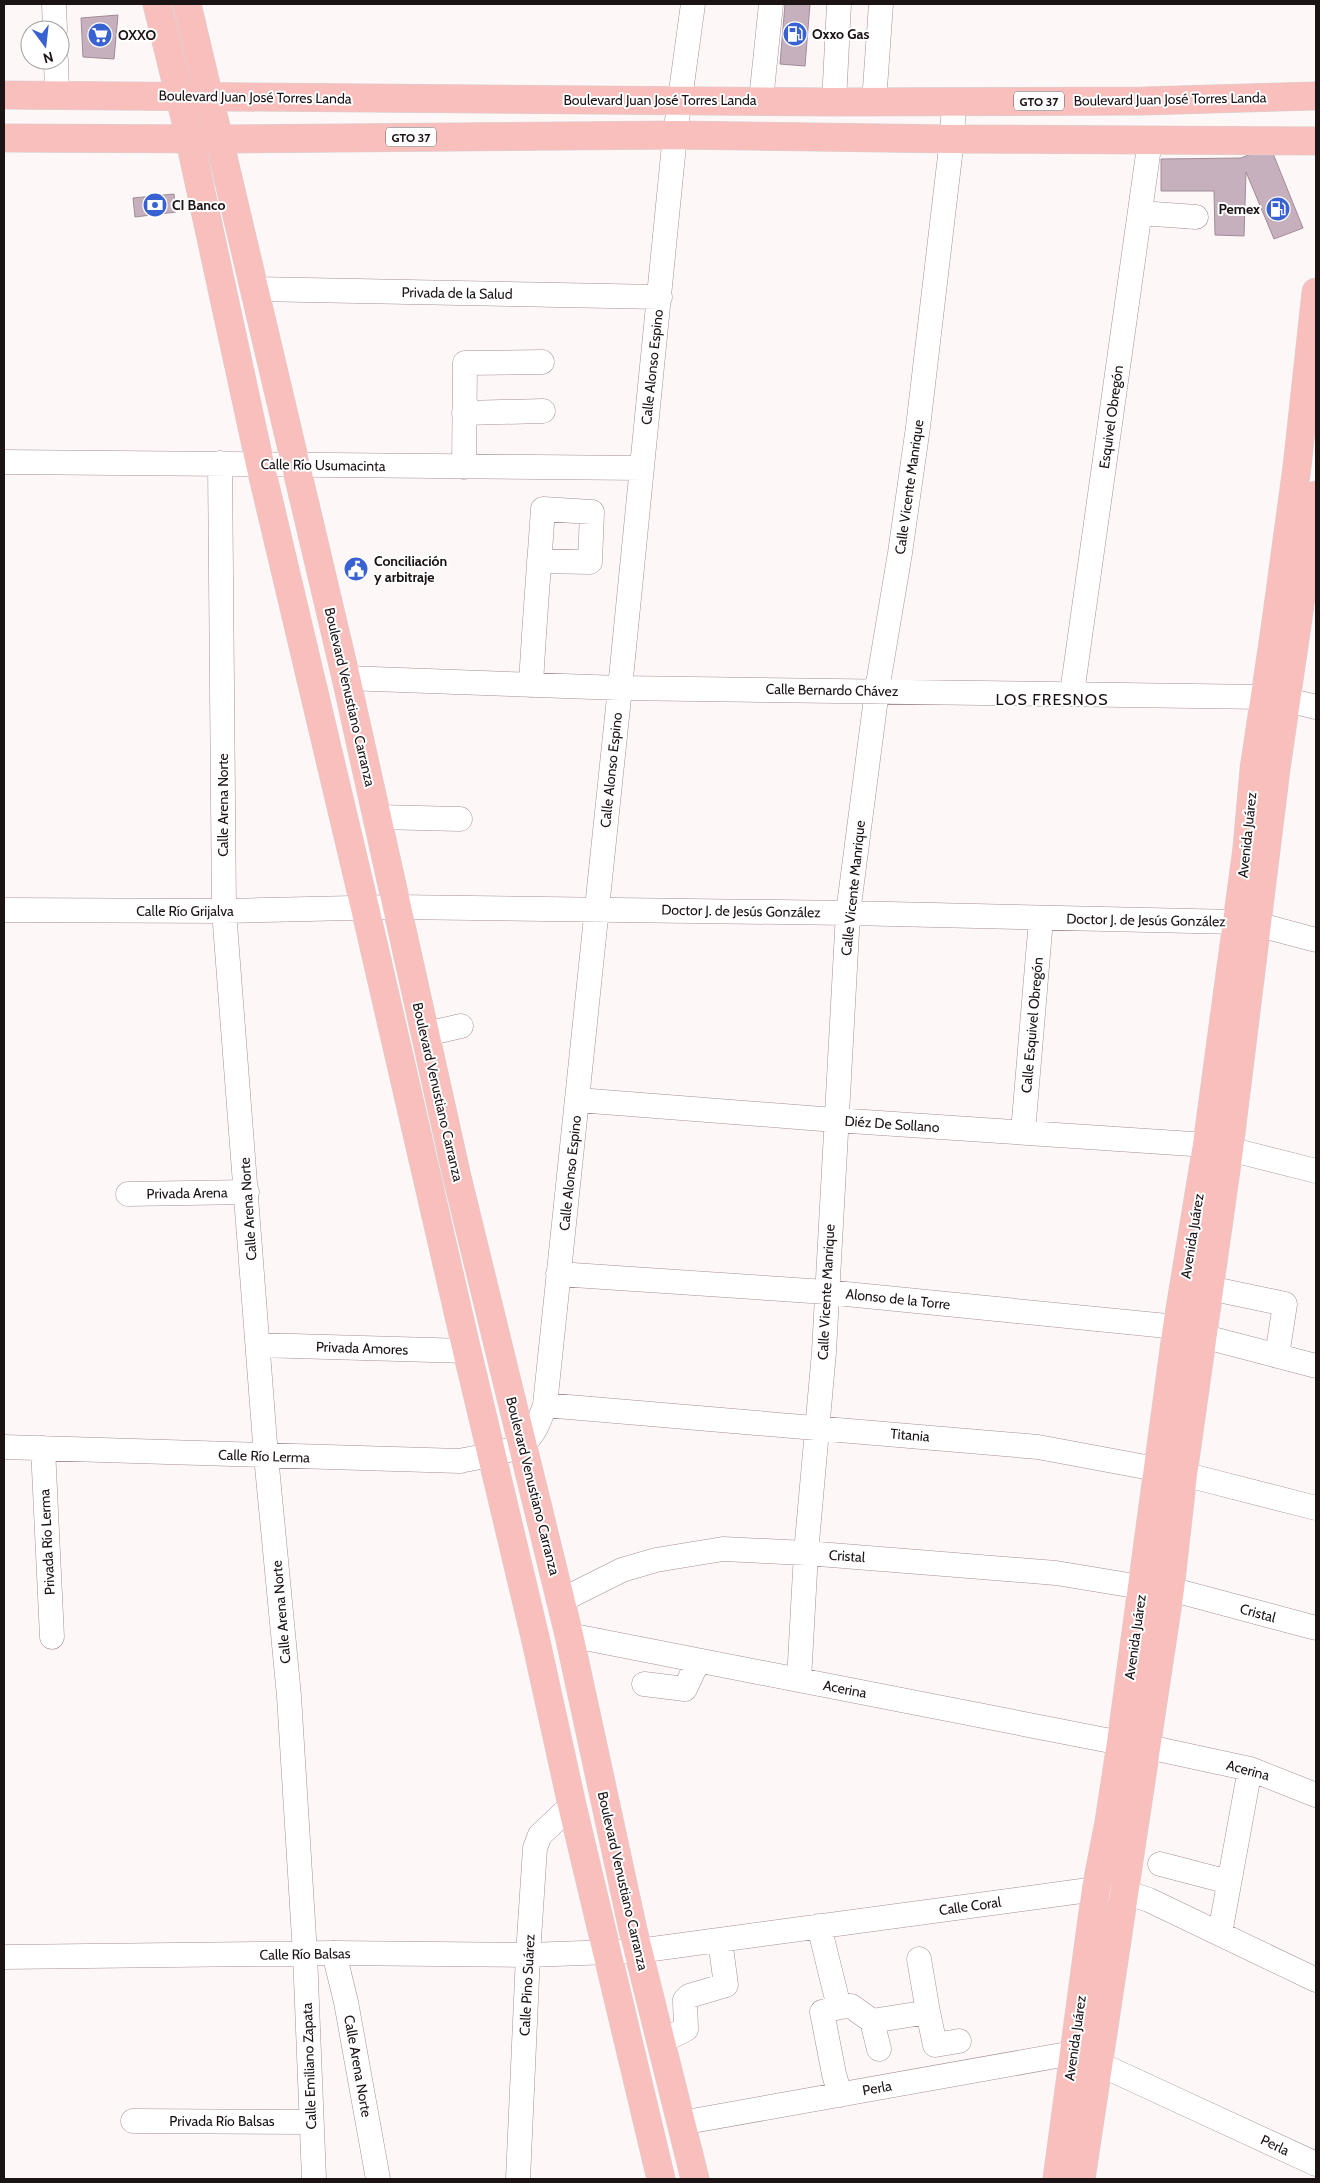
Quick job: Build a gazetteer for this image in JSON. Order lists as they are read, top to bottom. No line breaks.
{"streets":{"main road":["Boulevard Juan José Torres Landa","GTO 37","Boulevard Venustiano Carranza","Avenida Juárez"],"street":["Privada de la Salud","Calle Alonso Espino","Esquivel Obregón","Calle Río Usumacinta","Calle Vicente Manrique","Calle Bernardo Chávez","Calle Arena Norte","Calle Río Grijalva","Doctor J. de Jesús González","Calle Esquivel Obregón","Diéz De Sollano","Privada Arena","Alonso de la Torre","Privada Amores","Titania","Calle Río Lerma","Privada Río Lerma","Cristal","Acerina","Calle Coral","Calle Río Balsas","Calle Pino Suárez","Calle Emiliano Zapata","Perla","Privada Río Balsas"]},"crossings":[["Boulevard Juan José Torres Landa","Calle Alonso Espino"],["Boulevard Juan José Torres Landa","Calle Vicente Manrique"],["Boulevard Juan José Torres Landa","Boulevard Venustiano Carranza"],["GTO 37","Calle Alonso Espino"],["GTO 37","Esquivel Obregón"],["GTO 37","Calle Vicente Manrique"],["GTO 37","Boulevard Venustiano Carranza"],["Privada de la Salud","Calle Alonso Espino"],["Privada de la Salud","Boulevard Venustiano Carranza"],["Calle Alonso Espino","Calle Río Usumacinta"],["Calle Alonso Espino","Calle Bernardo Chávez"],["Calle Alonso Espino","Doctor J. de Jesús González"],["Calle Alonso Espino","Diéz De Sollano"],["Calle Alonso Espino","Alonso de la Torre"],["Calle Alonso Espino","Titania"],["Esquivel Obregón","Calle Bernardo Chávez"],["Calle Río Usumacinta","Boulevard Venustiano Carranza"],["Calle Río Usumacinta","Calle Arena Norte"],["Calle Vicente Manrique","Calle Bernardo Chávez"],["Calle Vicente Manrique","Doctor J. de Jesús González"],["Calle Vicente Manrique","Diéz De Sollano"],["Calle Vicente Manrique","Alonso de la Torre"],["Calle Vicente Manrique","Titania"],["Calle Vicente Manrique","Cristal"],["Calle Vicente Manrique","Acerina"],["Calle Bernardo Chávez","Boulevard Venustiano Carranza"],["Calle Bernardo Chávez","Avenida Juárez"],["Boulevard Venustiano Carranza","Calle Río Grijalva"],["Boulevard Venustiano Carranza","Doctor J. de Jesús González"],["Boulevard Venustiano Carranza","Calle Río Lerma"],["Boulevard Venustiano Carranza","Cristal"],["Boulevard Venustiano Carranza","Acerina"],["Boulevard Venustiano Carranza","Calle Coral"],["Boulevard Venustiano Carranza","Perla"],["Calle Arena Norte","Calle Río Grijalva"],["Calle Arena Norte","Privada Arena"],["Calle Arena Norte","Privada Amores"],["Calle Arena Norte","Calle Río Lerma"],["Calle Arena Norte","Calle Río Balsas"],["Calle Arena Norte","Calle Emiliano Zapata"],["Avenida Juárez","Doctor J. de Jesús González"],["Avenida Juárez","Diéz De Sollano"],["Avenida Juárez","Alonso de la Torre"],["Avenida Juárez","Titania"],["Avenida Juárez","Cristal"],["Avenida Juárez","Acerina"],["Avenida Juárez","Calle Coral"],["Avenida Juárez","Perla"],["Calle Río Grijalva","Doctor J. de Jesús González"],["Doctor J. de Jesús González","Calle Esquivel Obregón"],["Calle Esquivel Obregón","Diéz De Sollano"],["Calle Río Lerma","Privada Río Lerma"],["Calle Coral","Calle Río Balsas"],["Calle Río Balsas","Calle Pino Suárez"],["Calle Río Balsas","Calle Emiliano Zapata"],["Calle Emiliano Zapata","Privada Río Balsas"]],"districts":["LOS FRESNOS"],"places":{"fuel station":["Oxxo Gas","Pemex"],"supermarket":["OXXO"],"bank":["CI Banco"],"public building":["Conciliación y arbitraje"]},"north":"bottom"}
